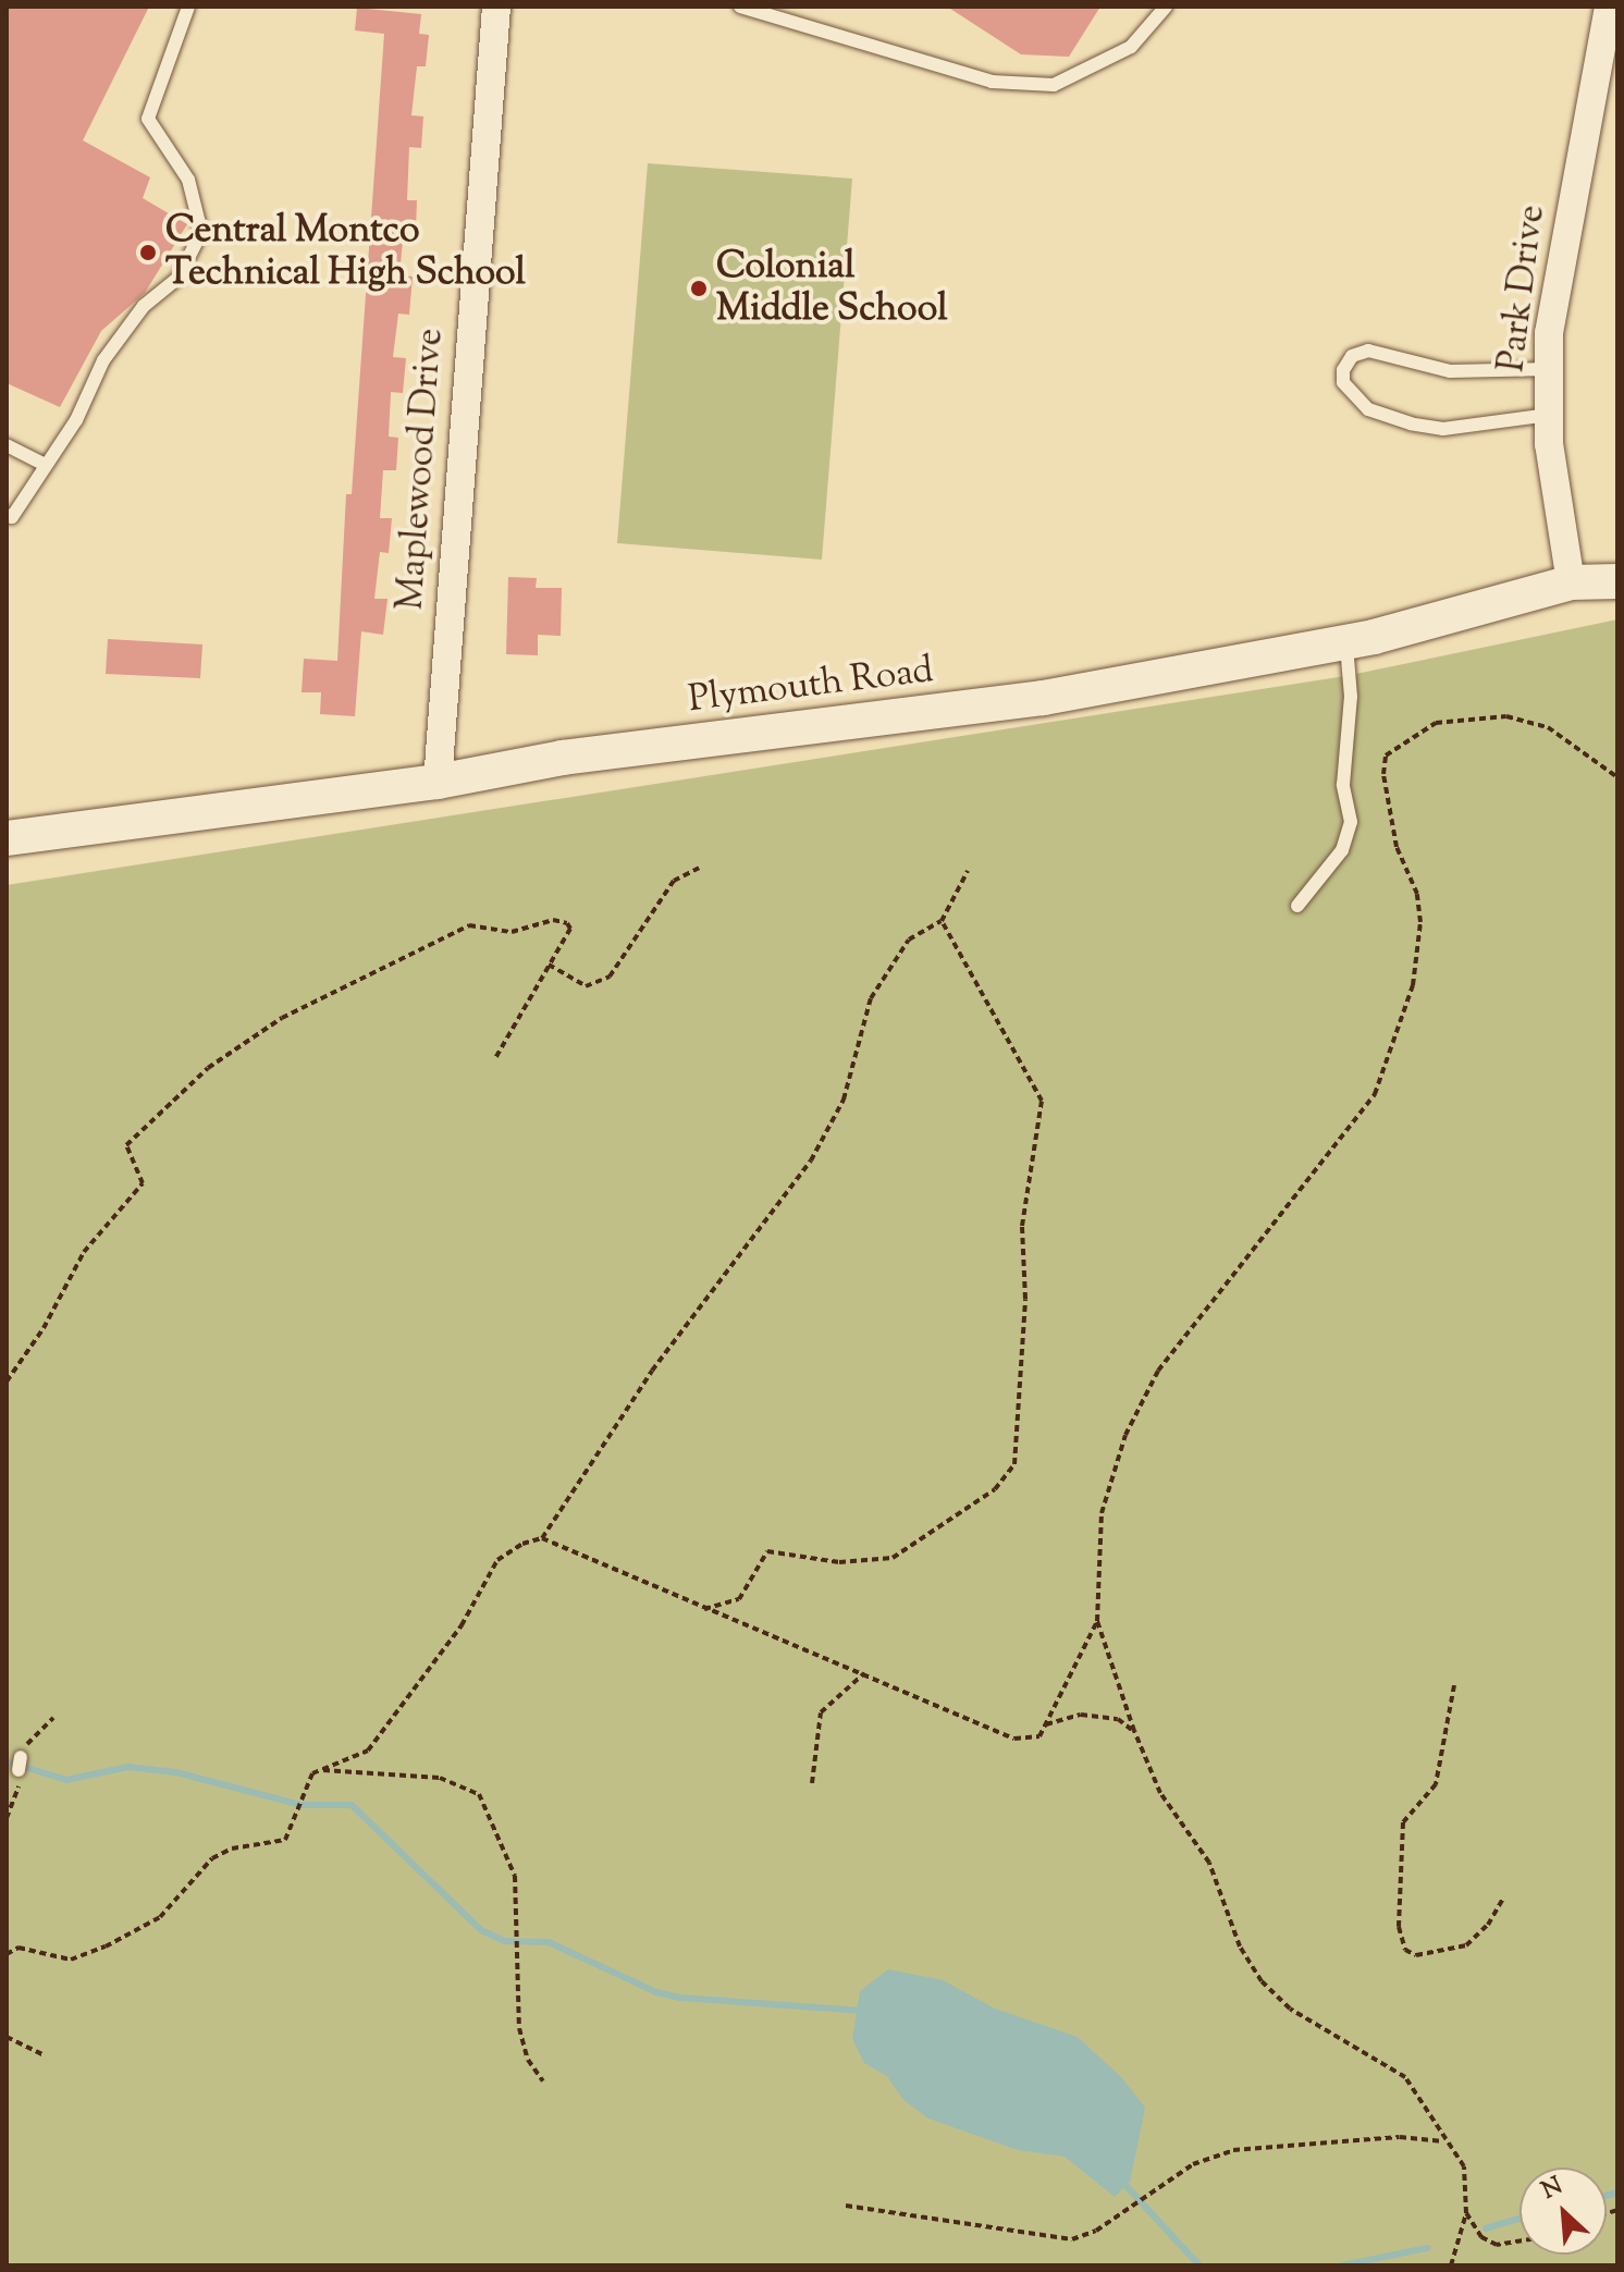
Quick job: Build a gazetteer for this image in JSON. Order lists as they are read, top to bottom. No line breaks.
{"streets":{"street":["Park Drive","Maplewood Drive","Plymouth Road"]},"crossings":[["Park Drive","Plymouth Road"],["Maplewood Drive","Plymouth Road"]],"places":["Central Montco Technical High School","Colonial Middle School"],"north":"top left"}
